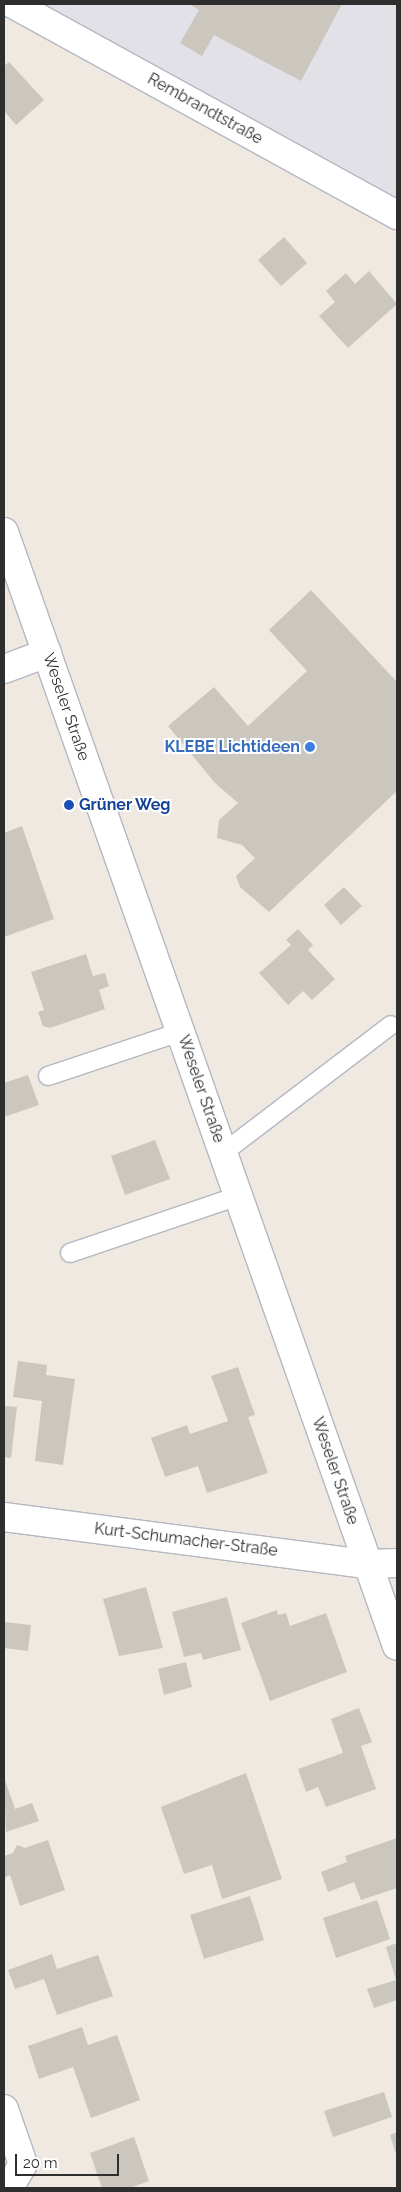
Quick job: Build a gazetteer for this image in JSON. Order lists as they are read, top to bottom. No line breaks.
{"streets":{"street":["Rembrandtstraße","Weseler Straße","Kurt-Schumacher-Straße"]},"crossings":[["Weseler Straße","Kurt-Schumacher-Straße"]],"places":["KLEBE Lichtideen","Grüner Weg"],"scale_bar":"20 m"}
